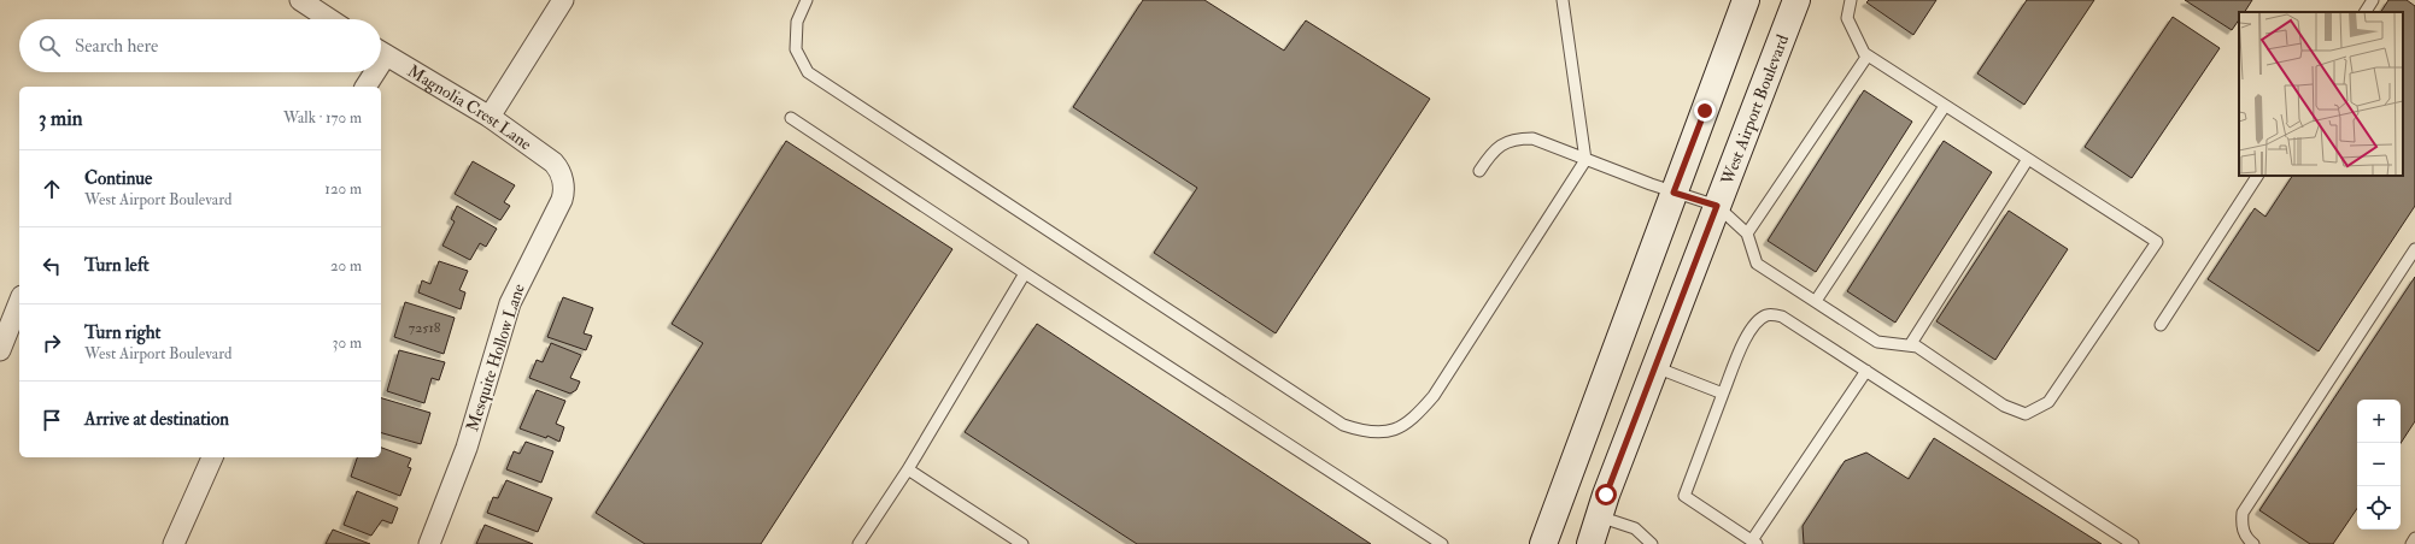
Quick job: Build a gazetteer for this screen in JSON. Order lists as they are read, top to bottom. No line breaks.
{"streets":{"main road":["West Airport Boulevard"],"street":["Magnolia Crest Lane","Mesquite Hollow Lane"]},"crossings":[["Magnolia Crest Lane","Mesquite Hollow Lane"]],"house_numbers":["72518"],"page":{"search":"Search here","heading":["3 min","Walk · 170 m"],"list":[["Continue","West Airport Boulevard","120 m"],["Turn left","20 m"],["Turn right","West Airport Boulevard","30 m"],"Arrive at destination"],"map_buttons":["+","−"]}}
